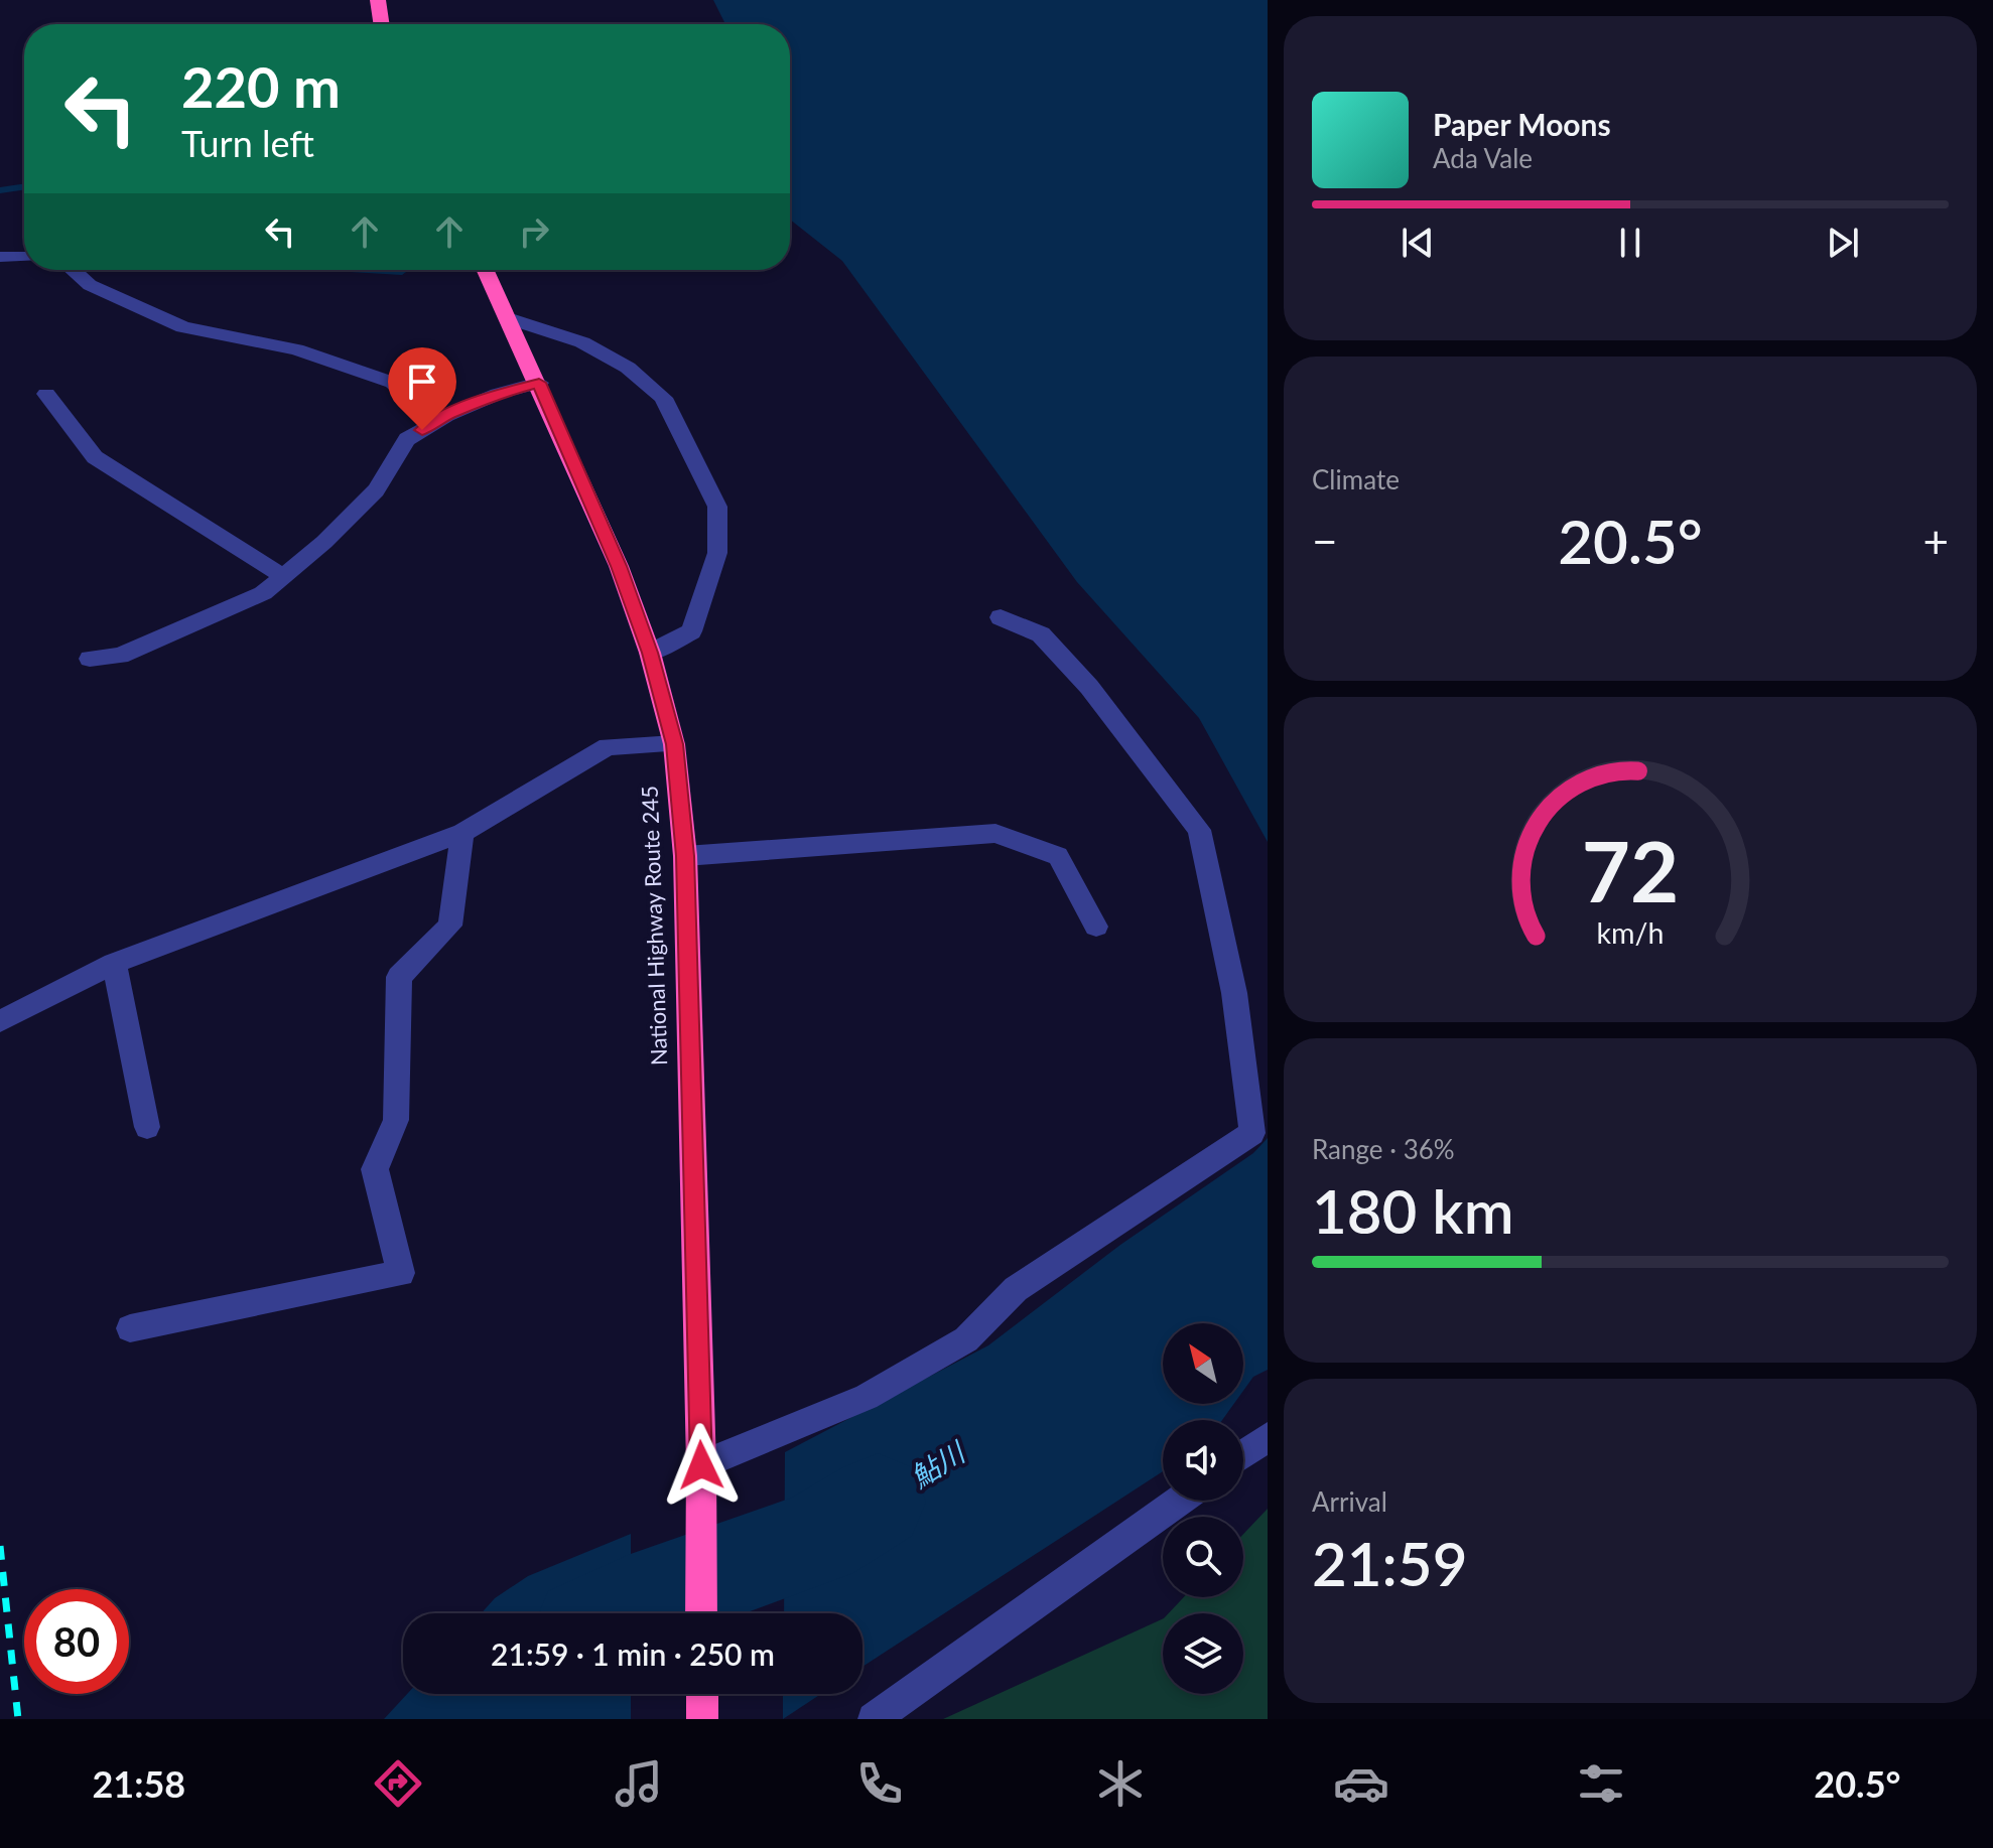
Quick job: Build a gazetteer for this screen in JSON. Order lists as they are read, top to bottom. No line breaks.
{"streets":{"highway":["National Highway Route 245"]},"water":["鮎川"],"north":"top left","page":{"turn":["220 m","Turn left"],"song":["Paper Moons","Ada Vale"],"tile":["Climate",["Range · 36%","180 km"],["Arrival","21:59"]],"heat":["−","20.5°","+"],"limit":"80","trip":"21:59 · 1 min · 250 m","tabs":["21:58","20.5°"],"gauge":["72","km/h"]}}
